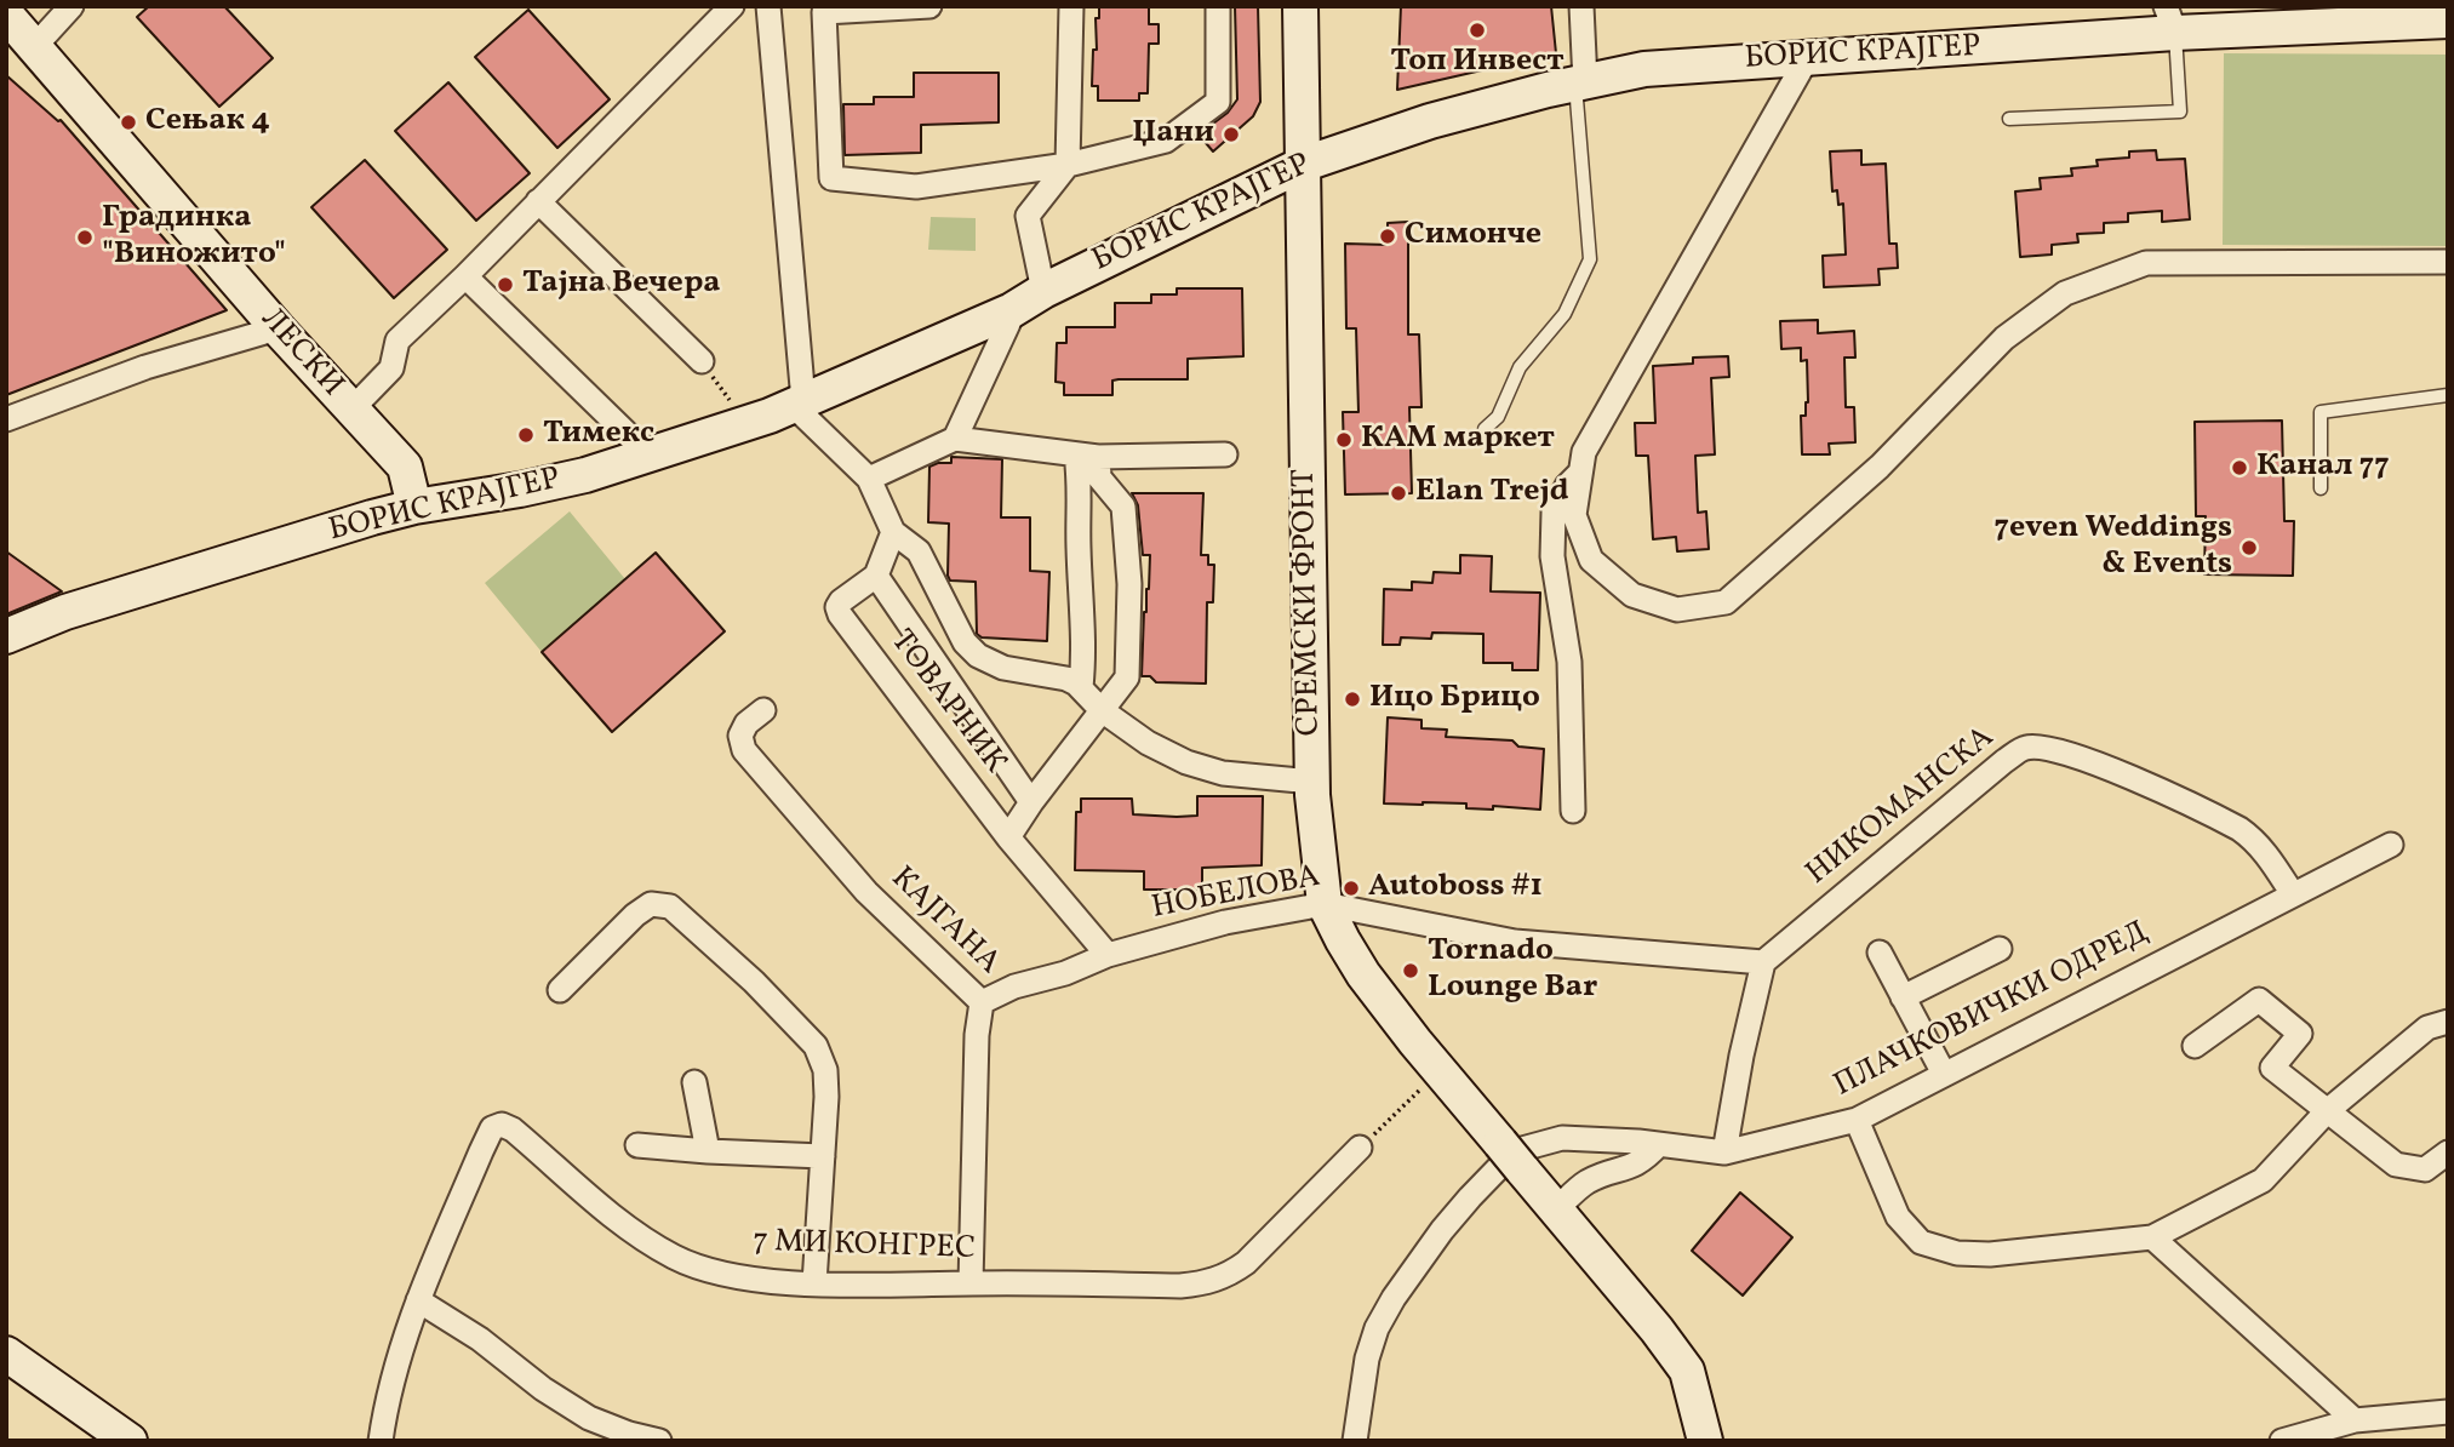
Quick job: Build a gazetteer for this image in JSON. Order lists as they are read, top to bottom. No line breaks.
{"streets":{"street":["БОРИС КРАЈГЕР","ЛЕСКИ","СРЕМСКИ ФРОНТ","ТОВАРНИК","НИКОМАНСКА","НОБЕЛОВА","КАЈГАНА","ПЛАЧКОВИЧКИ ОДРЕД","7 МИ КОНГРЕС"]},"crossings":[["БОРИС КРАЈГЕР","ЛЕСКИ"],["БОРИС КРАЈГЕР","СРЕМСКИ ФРОНТ"],["СРЕМСКИ ФРОНТ","НОБЕЛОВА"],["ТОВАРНИК","НОБЕЛОВА"],["НИКОМАНСКА","НОБЕЛОВА"],["НИКОМАНСКА","ПЛАЧКОВИЧКИ ОДРЕД"],["НОБЕЛОВА","КАЈГАНА"],["КАЈГАНА","7 МИ КОНГРЕС"]],"places":["Топ Инвест","Сењак 4","Џани","Симонче","Градинка \"Виножито\"","Тајна Вечера","Тимекс","КАМ маркет","Канал 77","Elan Trejd","7even Weddings & Events","Ицо Брицо","Autoboss #1","Tornado Lounge Bar"]}
